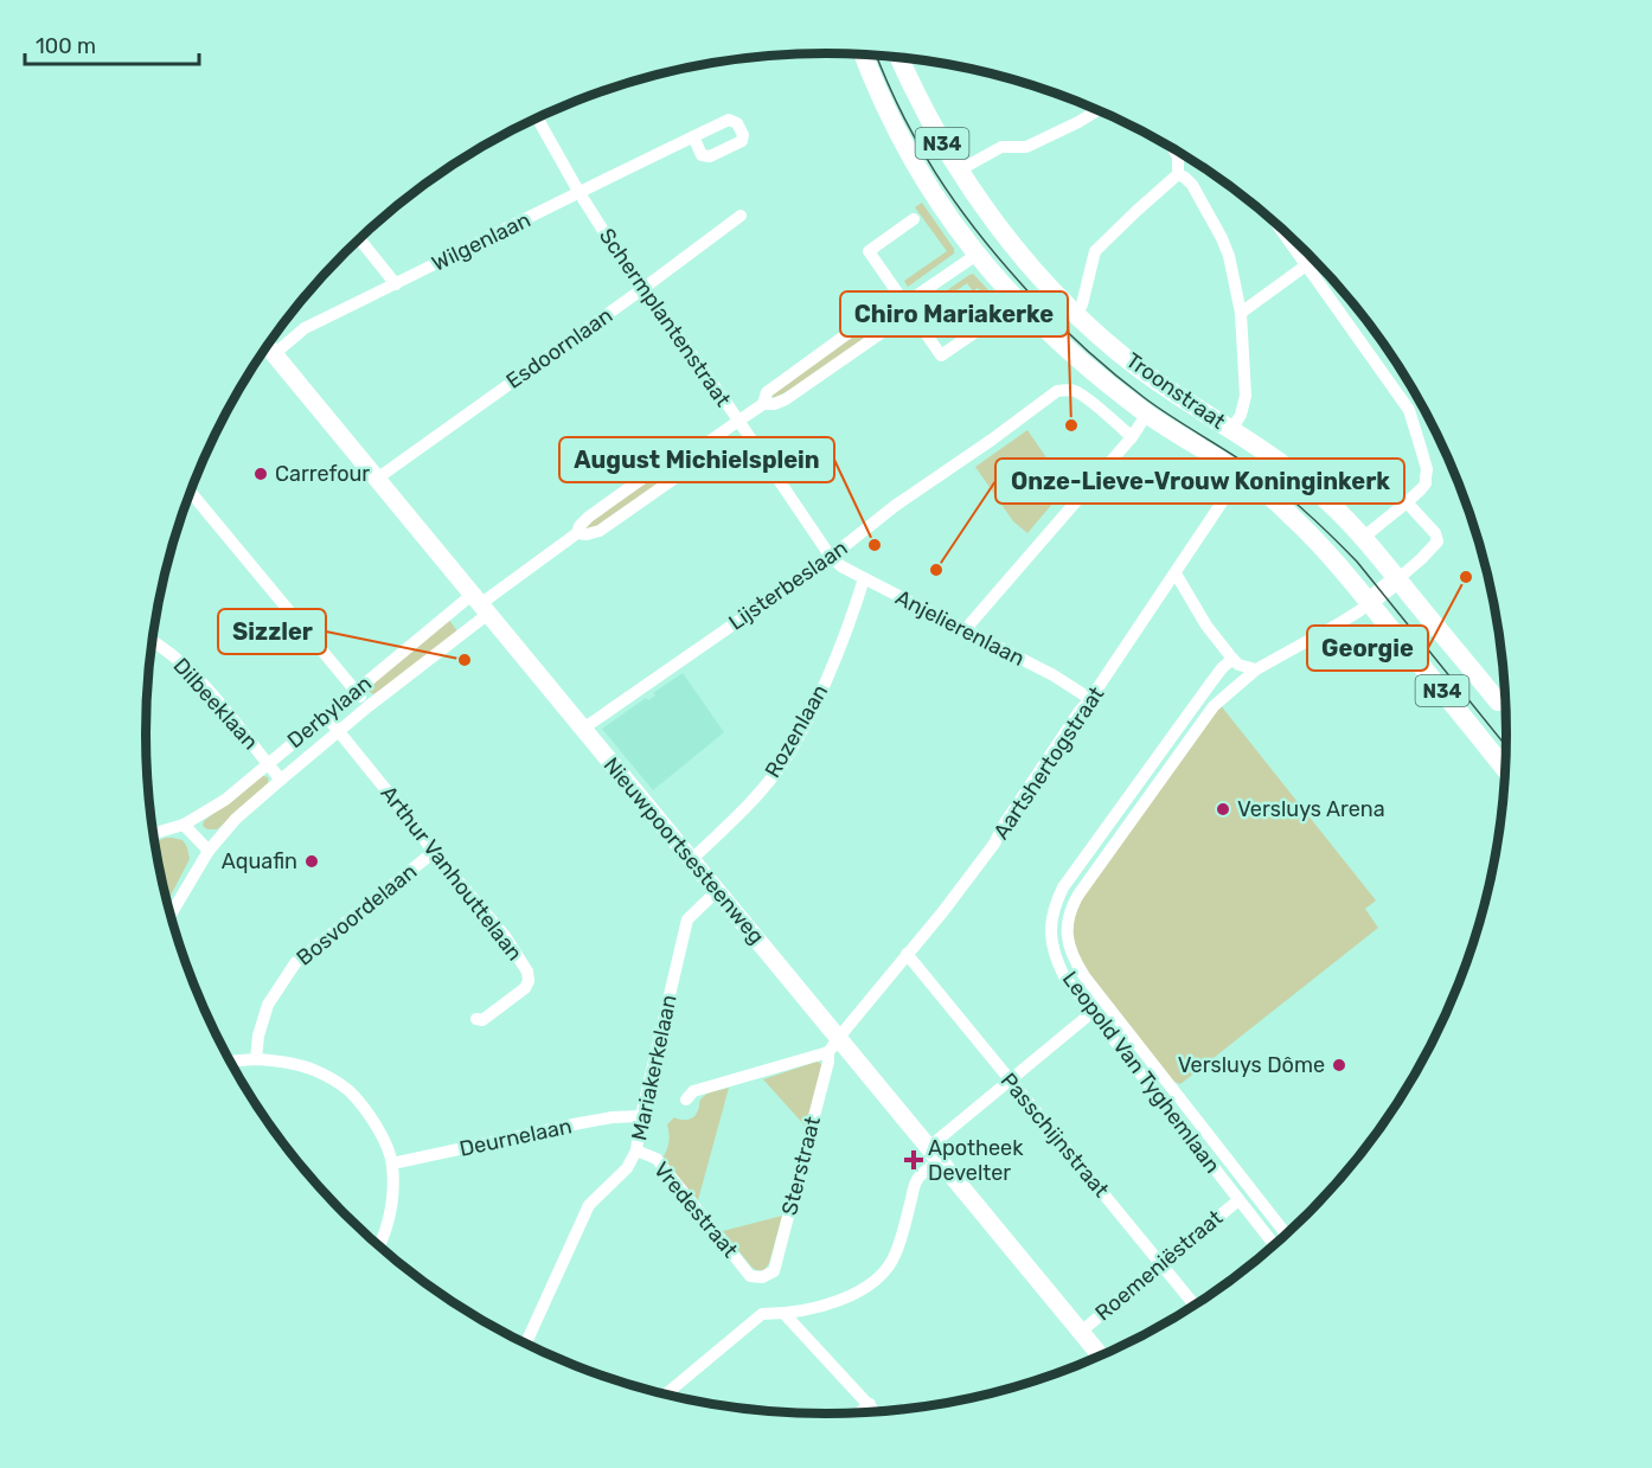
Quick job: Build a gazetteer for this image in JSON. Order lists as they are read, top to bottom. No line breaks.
{"streets":{"main road":["N34","Troonstraat","Nieuwpoortsesteenweg"],"street":["Wilgenlaan","Schermplantenstraat","Esdoornlaan","Lijsterbeslaan","Anjelierenlaan","Dilbeeklaan","Derbylaan","Rozenlaan","Aartshertogstraat","Arthur Vanhouttelaan","Bosvoordelaan","Mariakerkelaan","Leopold Van Tyghemlaan","Passchijnstraat","Deurnelaan","Sterstraat","Vredestraat","Roemeniëstraat"]},"crossings":[["Wilgenlaan","Schermplantenstraat"],["Wilgenlaan","Nieuwpoortsesteenweg"],["Schermplantenstraat","Esdoornlaan"],["Schermplantenstraat","Lijsterbeslaan"],["Schermplantenstraat","Anjelierenlaan"],["Esdoornlaan","Nieuwpoortsesteenweg"],["Troonstraat","Aartshertogstraat"],["Troonstraat","Leopold Van Tyghemlaan"],["Lijsterbeslaan","Anjelierenlaan"],["Lijsterbeslaan","Nieuwpoortsesteenweg"],["Anjelierenlaan","Rozenlaan"],["Anjelierenlaan","Aartshertogstraat"],["Dilbeeklaan","Derbylaan"],["Derbylaan","Nieuwpoortsesteenweg"],["Derbylaan","Arthur Vanhouttelaan"],["Rozenlaan","Nieuwpoortsesteenweg"],["Aartshertogstraat","Nieuwpoortsesteenweg"],["Aartshertogstraat","Passchijnstraat"],["Aartshertogstraat","Sterstraat"],["Nieuwpoortsesteenweg","Mariakerkelaan"],["Nieuwpoortsesteenweg","Sterstraat"],["Nieuwpoortsesteenweg","Roemeniëstraat"],["Arthur Vanhouttelaan","Bosvoordelaan"],["Mariakerkelaan","Deurnelaan"],["Mariakerkelaan","Vredestraat"],["Leopold Van Tyghemlaan","Roemeniëstraat"],["Passchijnstraat","Roemeniëstraat"],["Sterstraat","Vredestraat"]],"places":{"other":["Chiro Mariakerke","Carrefour","August Michielsplein","Onze-Lieve-Vrouw Koninginkerk","Georgie","Sizzler","Versluys Arena","Aquafin","Versluys Dôme"],"health":["Apotheek Develter"]},"scale_bar":"100 m"}
